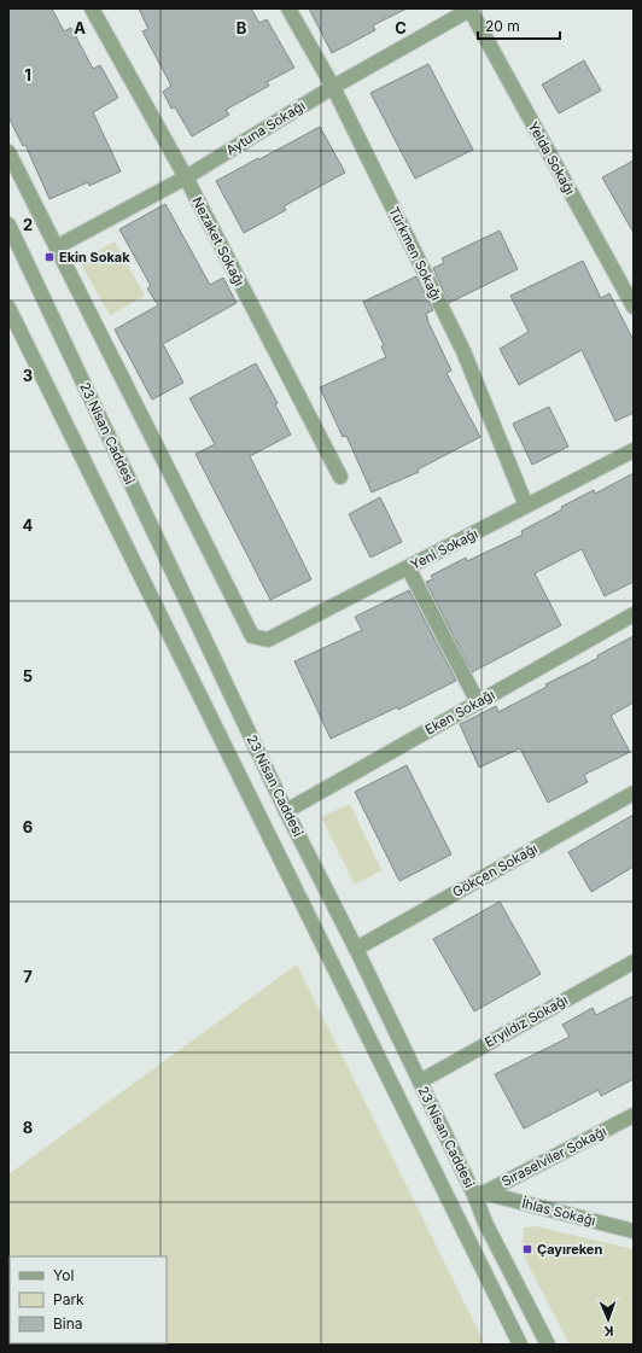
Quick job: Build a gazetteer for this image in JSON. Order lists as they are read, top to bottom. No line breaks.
{"streets":{"street":["Aytuna Sokağı","Yelda Sokağı","Nezaket Sokağı","Türkmen Sokağı","23 Nisan Caddesi","Yeni Sokağı","Eken Sokağı","Gökçen Sokağı","Eryıldız Sokağı","Sıraselviler Sokağı","İhlas Sokağı"]},"crossings":[["Aytuna Sokağı","Yelda Sokağı"],["Aytuna Sokağı","Nezaket Sokağı"],["Aytuna Sokağı","Türkmen Sokağı"],["Aytuna Sokağı","Yeni Sokağı"],["Türkmen Sokağı","Yeni Sokağı"],["23 Nisan Caddesi","Eken Sokağı"],["23 Nisan Caddesi","Gökçen Sokağı"],["23 Nisan Caddesi","Eryıldız Sokağı"],["23 Nisan Caddesi","Sıraselviler Sokağı"],["23 Nisan Caddesi","İhlas Sokağı"],["Sıraselviler Sokağı","İhlas Sokağı"]],"places":{"transit":["Ekin Sokak","Çayıreken"]},"legend":["Yol","Park","Bina"],"scale_bar":"20 m","north":"bottom","grid":{"columns":["A","B","C"],"rows":["1","2","3","4","5","6","7","8"]}}
